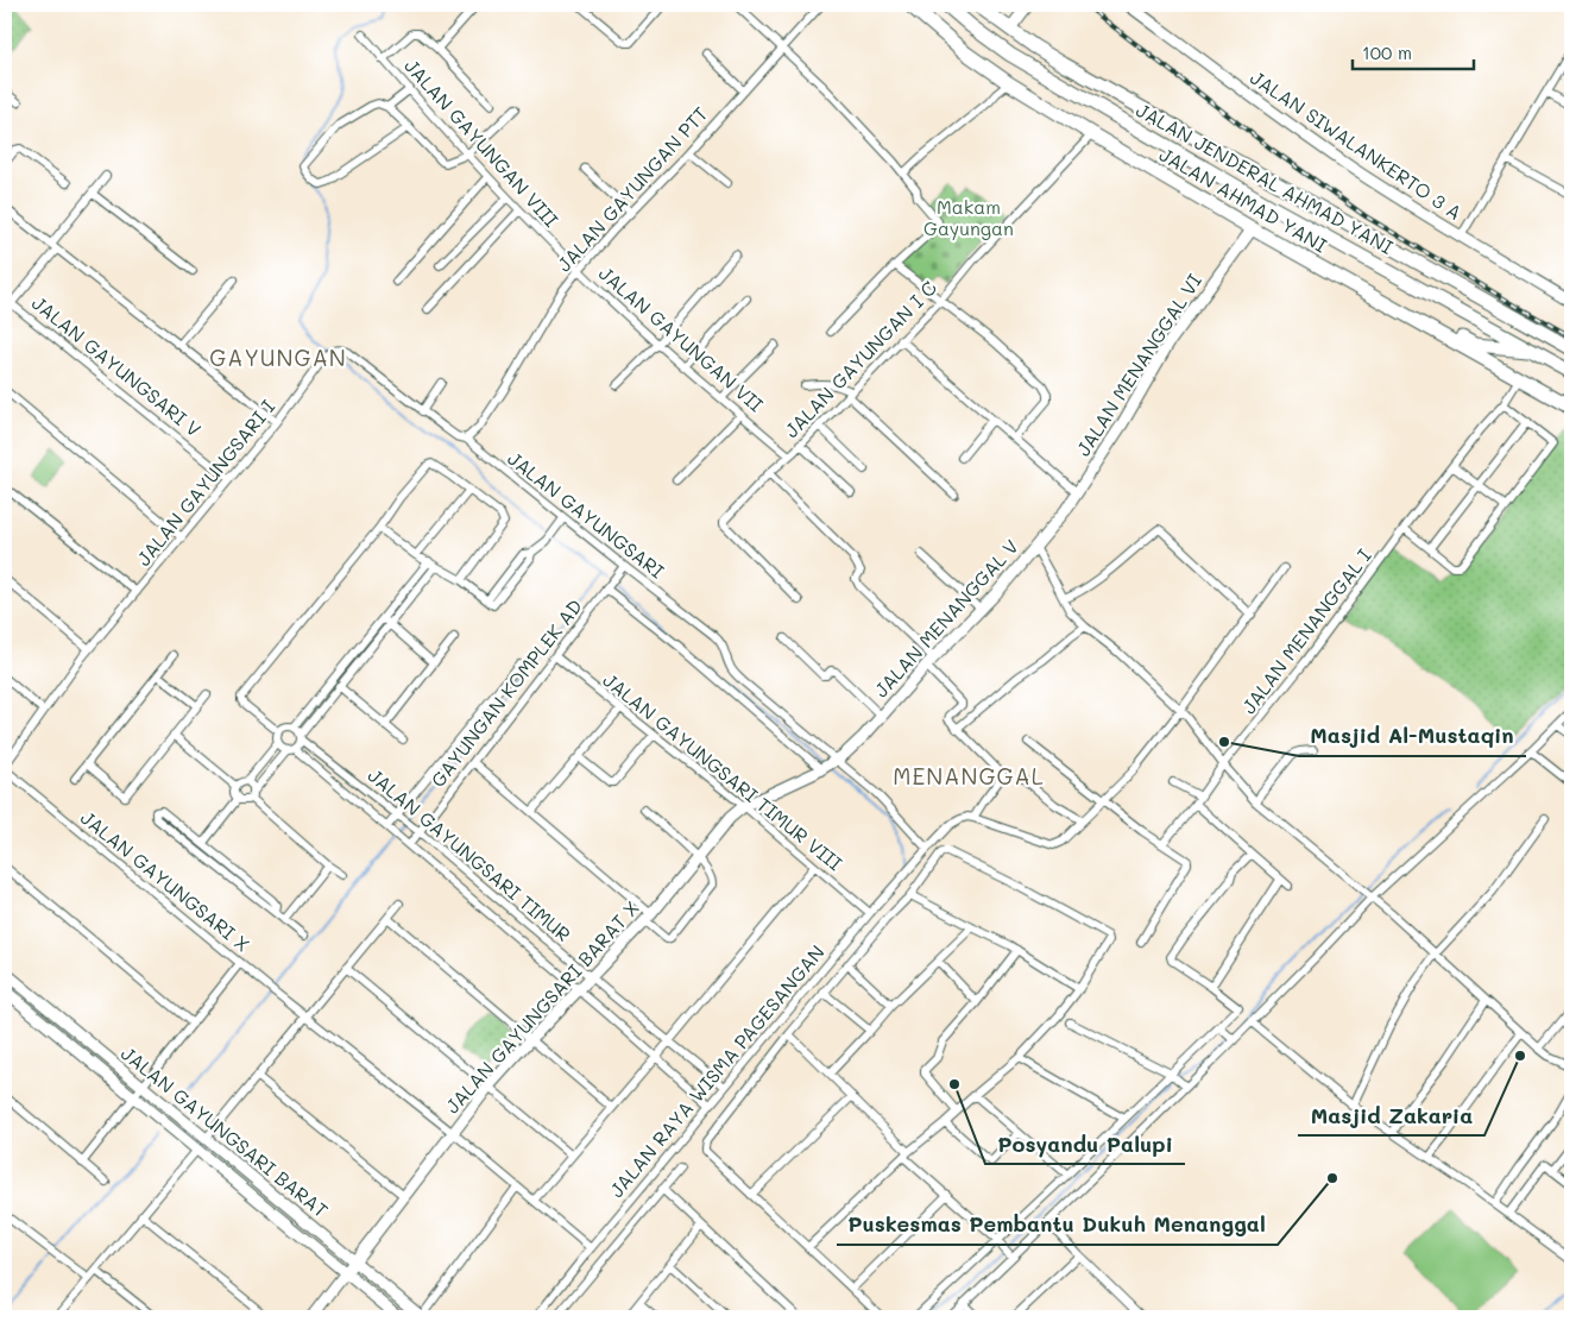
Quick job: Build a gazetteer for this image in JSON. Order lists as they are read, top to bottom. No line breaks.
{"streets":{"highway":["JALAN JENDERAL AHMAD YANI","JALAN AHMAD YANI"],"street":["JALAN GAYUNGAN VIII","JALAN SIWALANKERTO 3 A","JALAN GAYUNGAN PTT","JALAN GAYUNGAN VII","JALAN GAYUNGAN I C","JALAN MENANGGAL VI","JALAN GAYUNGSARI V","JALAN GAYUNGSARI I","JALAN GAYUNGSARI","JALAN MENANGGAL V","JALAN MENANGGAL I","GAYUNGAN KOMPLEK AD","JALAN GAYUNGSARI TIMUR VIII","JALAN GAYUNGSARI TIMUR","JALAN GAYUNGSARI X","JALAN GAYUNGSARI BARAT X","JALAN RAYA WISMA PAGESANGAN","JALAN GAYUNGSARI BARAT"]},"crossings":[["JALAN GAYUNGAN VIII","JALAN GAYUNGAN PTT"],["JALAN GAYUNGAN VIII","JALAN GAYUNGAN VII"],["JALAN GAYUNGAN PTT","JALAN GAYUNGAN VII"],["JALAN GAYUNGAN PTT","JALAN GAYUNGSARI I"],["JALAN GAYUNGAN PTT","JALAN GAYUNGSARI"],["JALAN AHMAD YANI","JALAN GAYUNGAN I C"],["JALAN AHMAD YANI","JALAN MENANGGAL VI"],["JALAN AHMAD YANI","JALAN MENANGGAL I"],["JALAN GAYUNGAN VII","JALAN GAYUNGAN I C"],["JALAN MENANGGAL VI","JALAN MENANGGAL V"],["JALAN GAYUNGSARI V","JALAN GAYUNGSARI I"],["JALAN GAYUNGSARI I","JALAN GAYUNGSARI"],["JALAN GAYUNGSARI I","JALAN GAYUNGSARI X"],["JALAN GAYUNGSARI","JALAN MENANGGAL V"],["JALAN GAYUNGSARI","GAYUNGAN KOMPLEK AD"],["JALAN GAYUNGSARI","JALAN GAYUNGSARI BARAT X"],["JALAN MENANGGAL V","JALAN GAYUNGSARI BARAT X"],["GAYUNGAN KOMPLEK AD","JALAN GAYUNGSARI TIMUR VIII"],["GAYUNGAN KOMPLEK AD","JALAN GAYUNGSARI TIMUR"],["JALAN GAYUNGSARI TIMUR VIII","JALAN GAYUNGSARI BARAT X"],["JALAN GAYUNGSARI TIMUR VIII","JALAN RAYA WISMA PAGESANGAN"],["JALAN GAYUNGSARI TIMUR","JALAN GAYUNGSARI BARAT X"],["JALAN GAYUNGSARI TIMUR","JALAN RAYA WISMA PAGESANGAN"],["JALAN GAYUNGSARI X","JALAN GAYUNGSARI BARAT X"],["JALAN GAYUNGSARI X","JALAN RAYA WISMA PAGESANGAN"],["JALAN GAYUNGSARI BARAT X","JALAN GAYUNGSARI BARAT"]],"districts":["GAYUNGAN","MENANGGAL"],"parks":["Makam Gayungan"],"places":["Masjid Al-Mustaqin","Masjid Zakaria","Posyandu Palupi","Puskesmas Pembantu Dukuh Menanggal"],"scale_bar":"100 m"}
